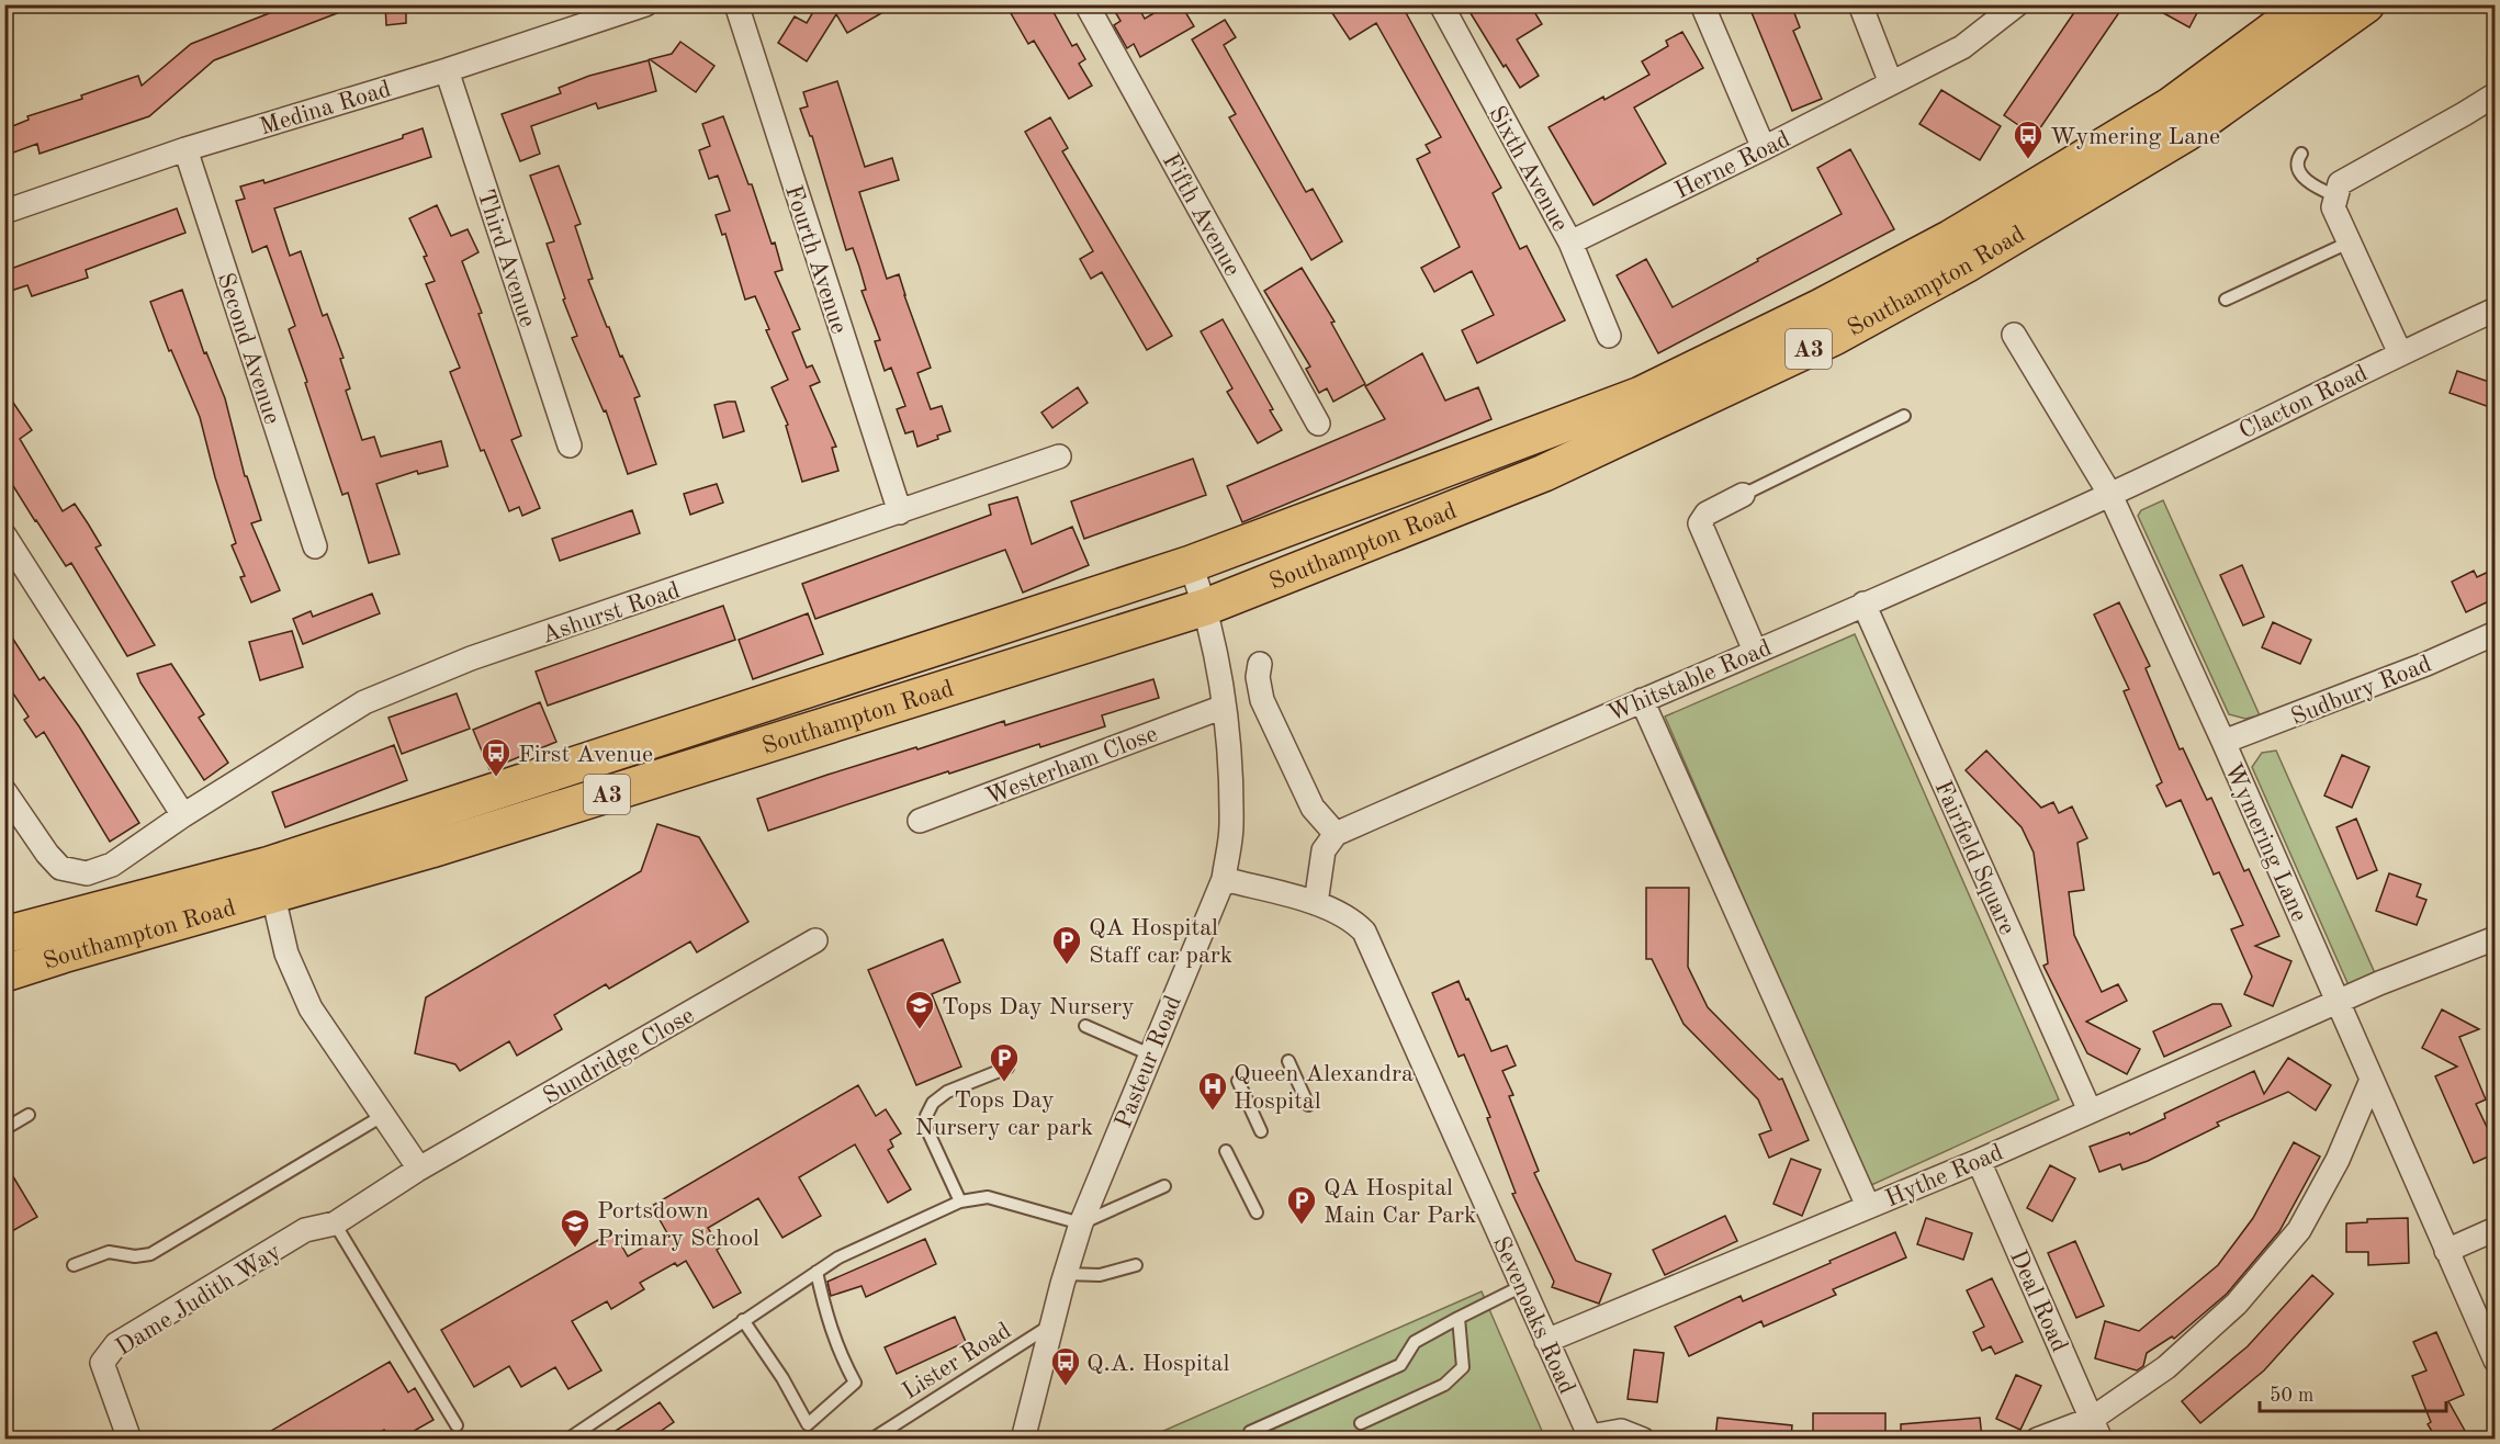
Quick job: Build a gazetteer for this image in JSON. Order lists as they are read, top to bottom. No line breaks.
{"streets":{"main road":["Southampton Road","A3"],"street":["Medina Road","Herne Road","Sixth Avenue","Fifth Avenue","Third Avenue","Fourth Avenue","Second Avenue","Clacton Road","Ashurst Road","Whitstable Road","Sudbury Road","Westerham Close","Wymering Lane","Fairfield Square","Sundridge Close","Pasteur Road","Hythe Road","Dame Judith Way","Deal Road","Sevenoaks Road"],"lane":["Lister Road"]},"crossings":[["Medina Road","Third Avenue"],["Medina Road","Second Avenue"],["Herne Road","Sixth Avenue"],["Fourth Avenue","Ashurst Road"],["Southampton Road","Pasteur Road"],["Clacton Road","Whitstable Road"],["Clacton Road","Wymering Lane"],["Whitstable Road","Wymering Lane"],["Whitstable Road","Fairfield Square"],["Sudbury Road","Wymering Lane"],["Westerham Close","Pasteur Road"],["Wymering Lane","Hythe Road"],["Fairfield Square","Hythe Road"],["Sundridge Close","Dame Judith Way"],["Pasteur Road","Sevenoaks Road"],["Pasteur Road","Lister Road"],["Hythe Road","Deal Road"],["Hythe Road","Sevenoaks Road"]],"places":{"bus stop":["Wymering Lane","First Avenue","Q.A. Hospital"],"parking":["QA Hospital Staff car park","Tops Day Nursery car park","QA Hospital Main Car Park"],"school or university":["Tops Day Nursery","Portsdown Primary School"],"hospital":["Queen Alexandra Hospital"]},"scale_bar":"50 m"}
